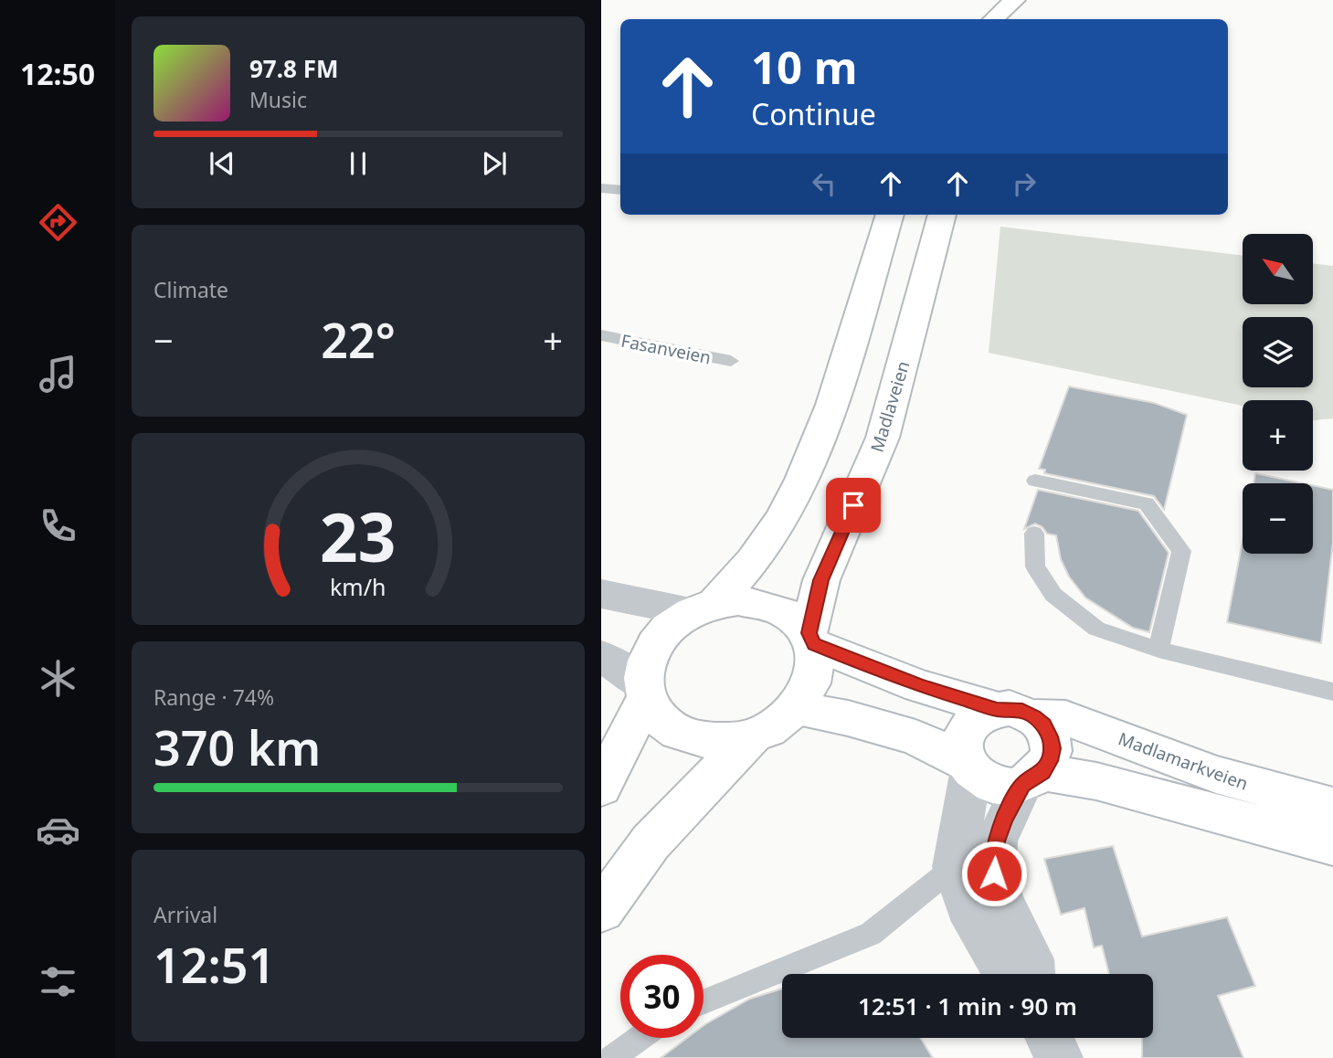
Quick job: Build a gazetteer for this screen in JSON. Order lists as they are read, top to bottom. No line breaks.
{"streets":{"main road":["Madlaveien","Madlamarkveien"],"lane":["Fasanveien"]},"crossings":[["Madlaveien","Madlamarkveien"]],"north":"top left","page":{"tabs":"12:50","turn":["10 m","Continue"],"song":["97.8 FM","Music"],"tile":["Climate",["Range · 74%","370 km"],["Arrival","12:51"]],"map_buttons":["+","−"],"heat":["−","22°","+"],"limit":"30","trip":"12:51 · 1 min · 90 m","gauge":["23","km/h"]}}
